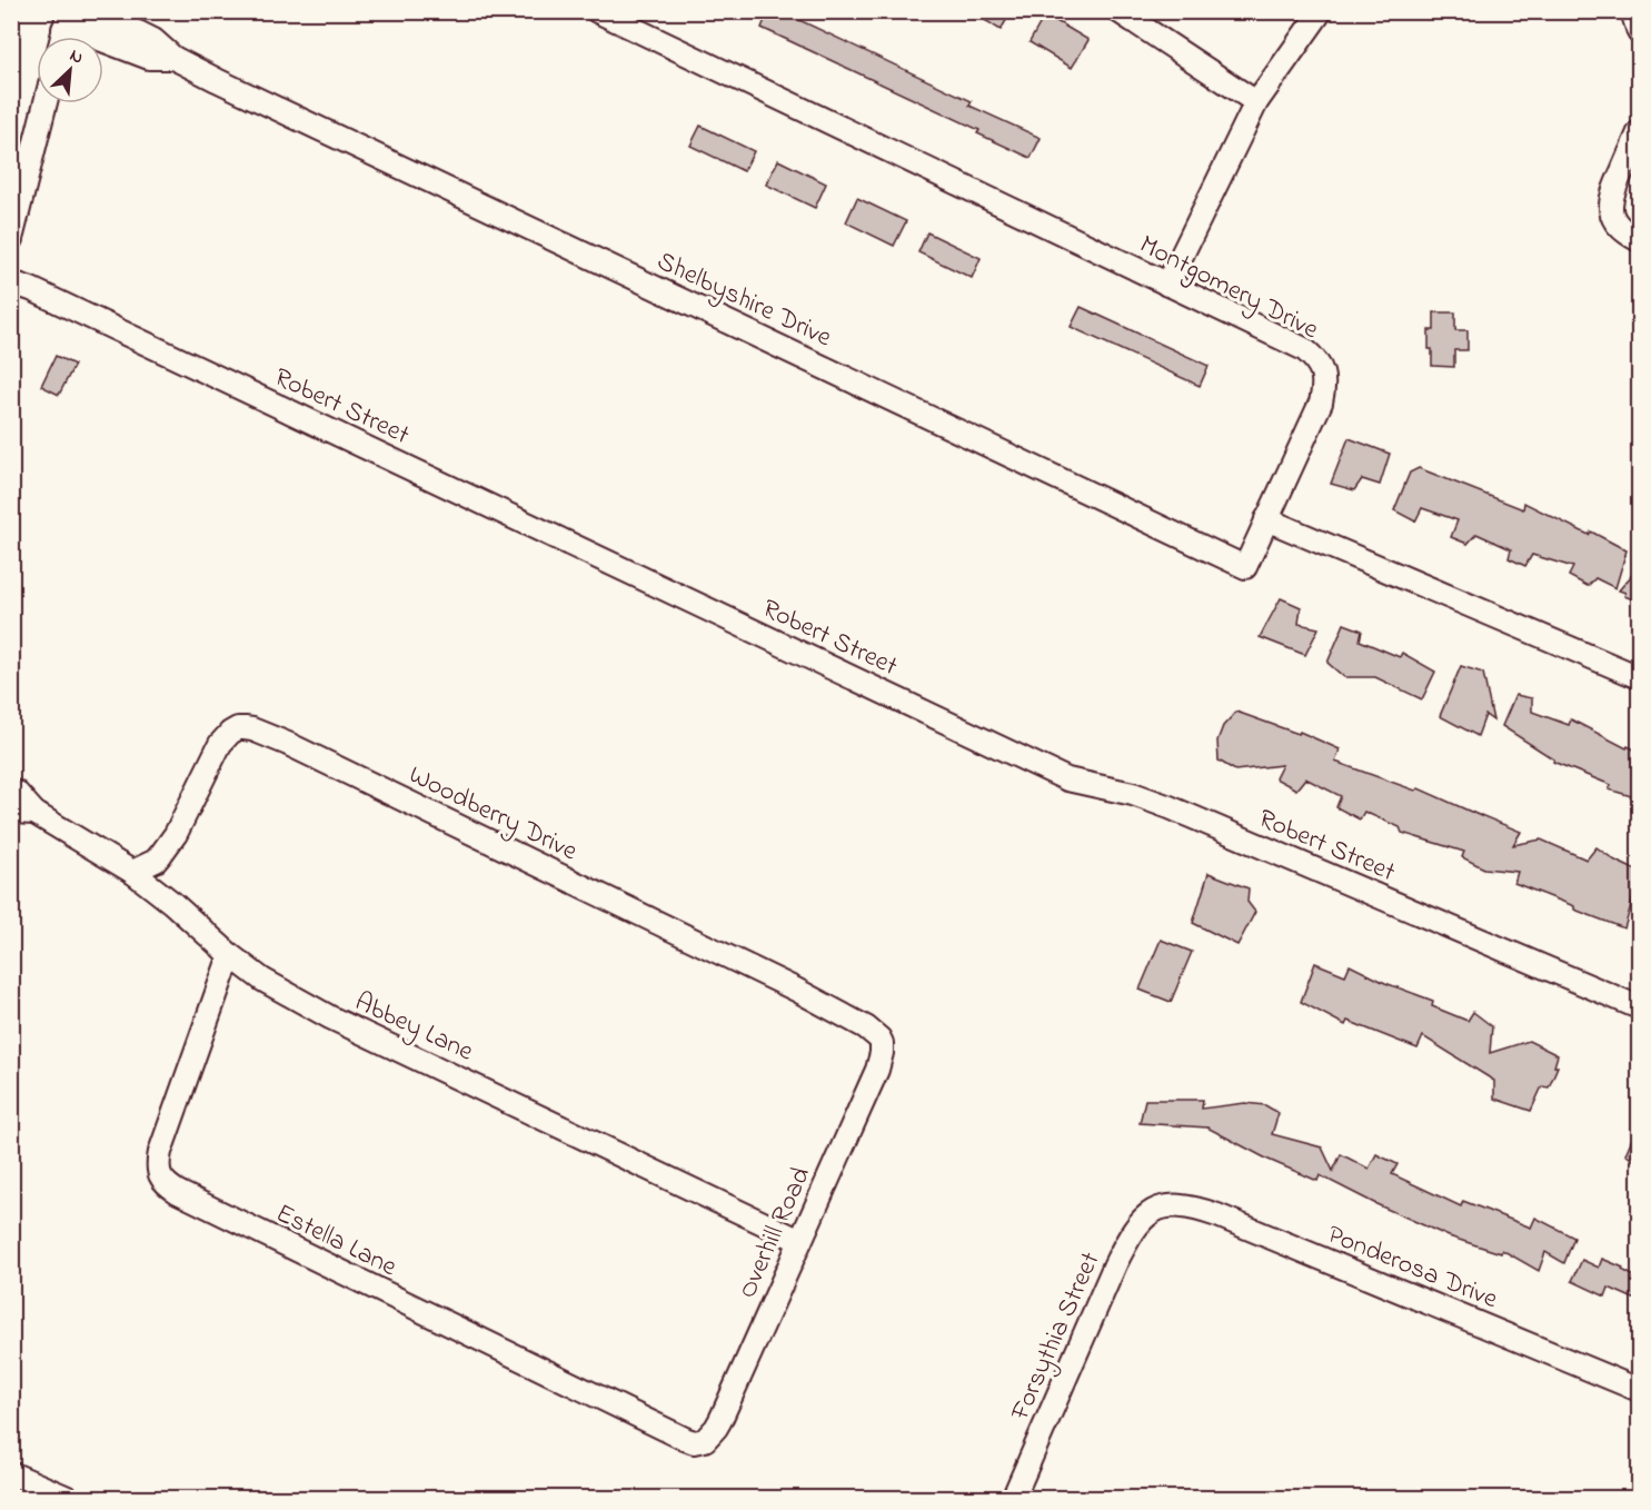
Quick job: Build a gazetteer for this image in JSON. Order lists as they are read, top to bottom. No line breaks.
{"streets":{"street":["Montgomery Drive","Shelbyshire Drive","Robert Street","Woodberry Drive","Abbey Lane","Overhill Road","Estella Lane","Ponderosa Drive","Forsythia Street"]},"crossings":[["Montgomery Drive","Shelbyshire Drive"],["Woodberry Drive","Abbey Lane"],["Woodberry Drive","Overhill Road"],["Abbey Lane","Overhill Road"],["Abbey Lane","Estella Lane"],["Overhill Road","Estella Lane"],["Ponderosa Drive","Forsythia Street"]],"north":"top right"}
